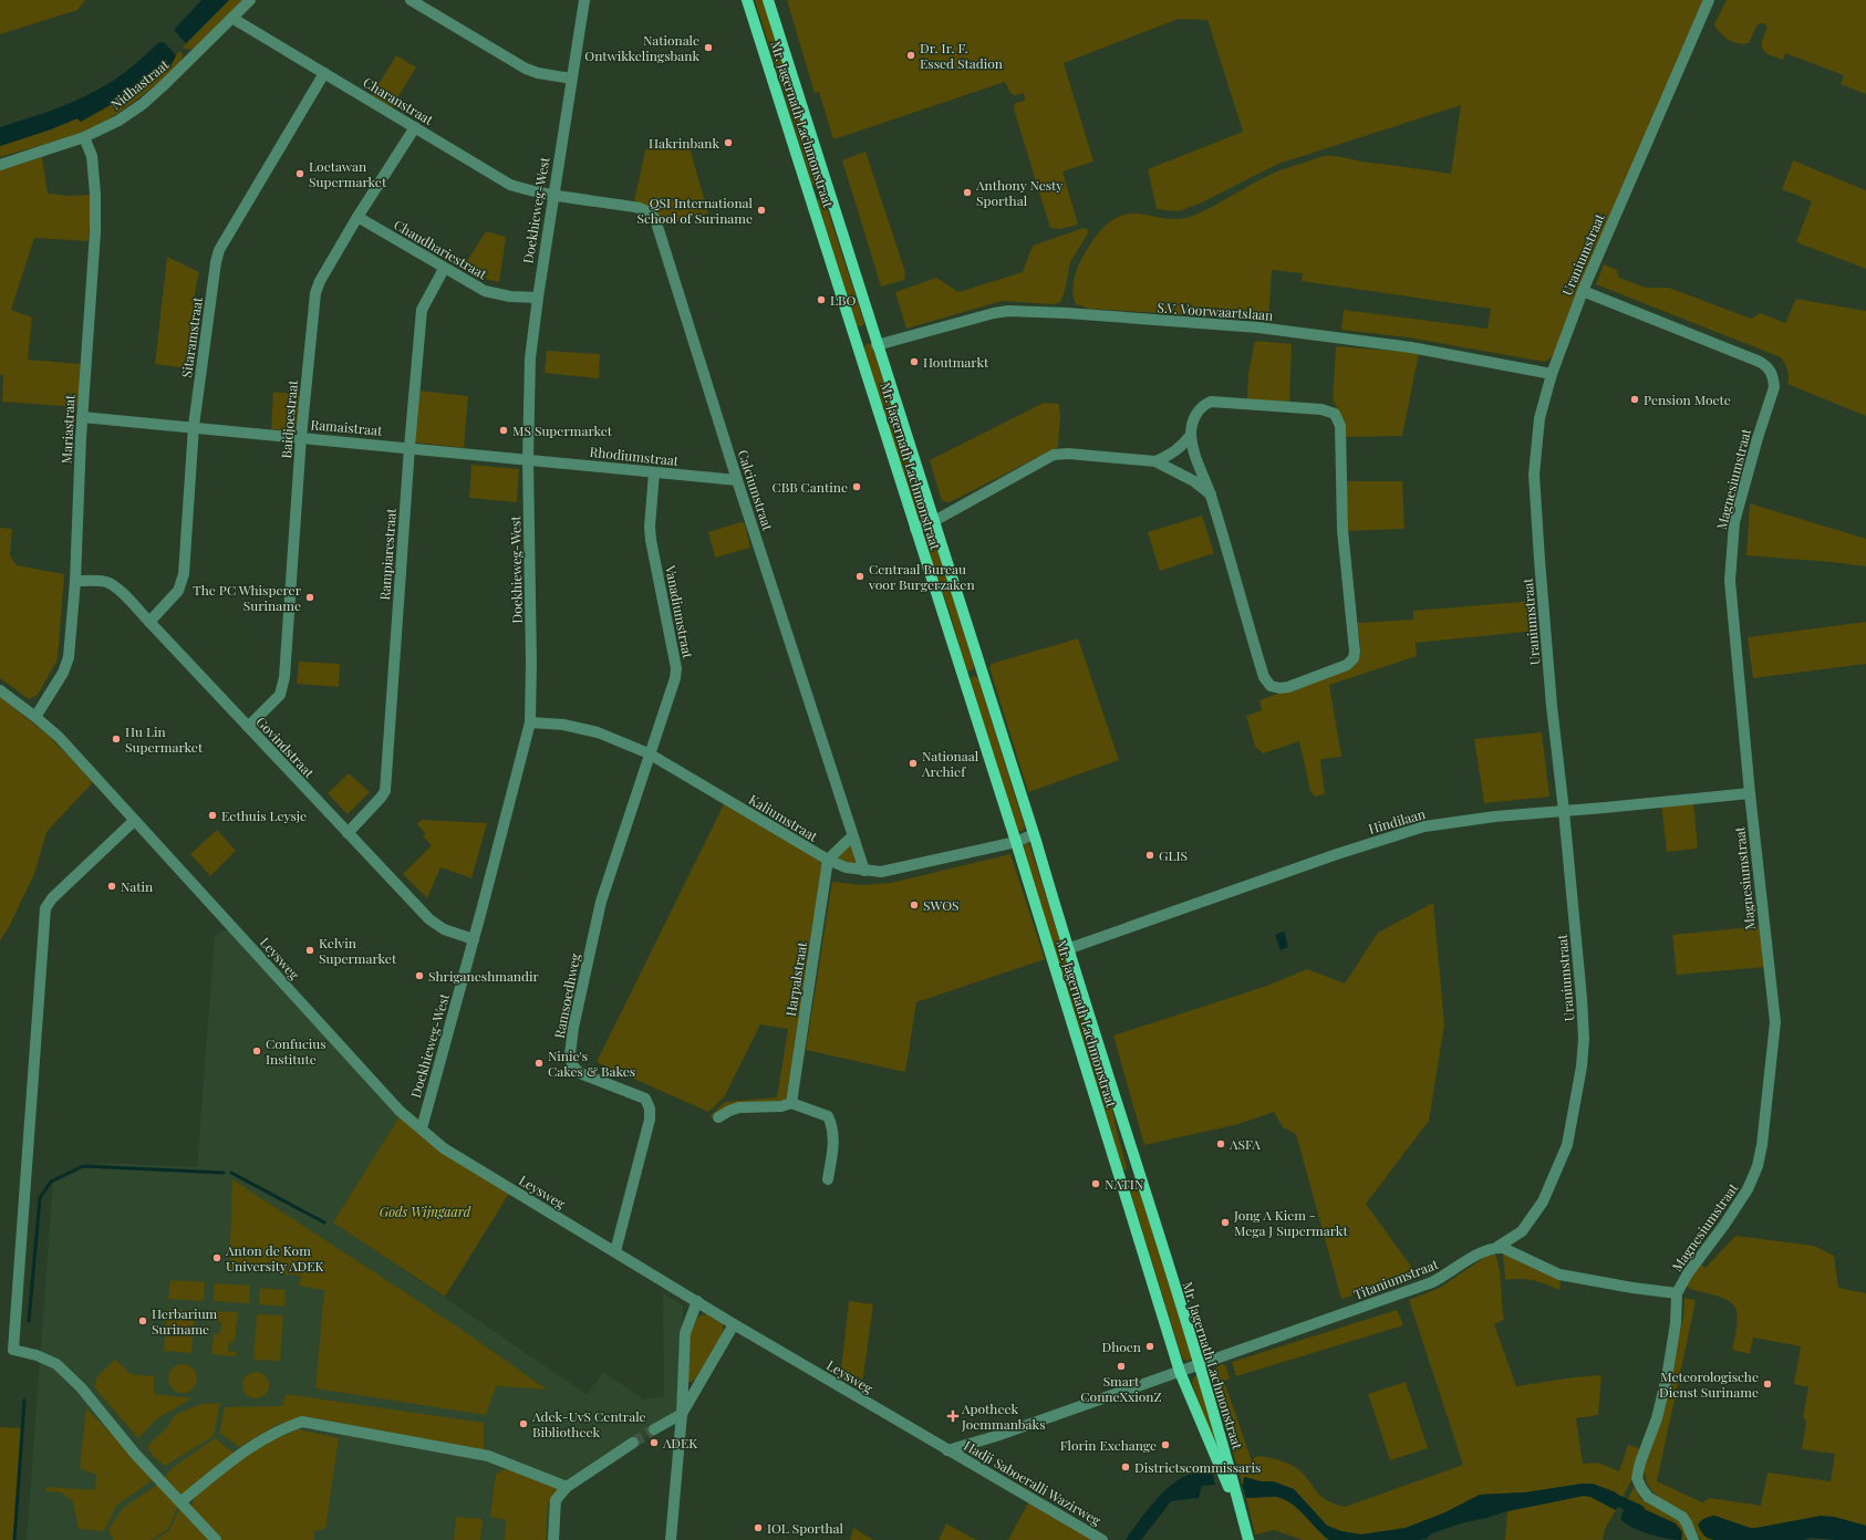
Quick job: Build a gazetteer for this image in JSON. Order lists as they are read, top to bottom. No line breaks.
{"streets":{"main road":["Mr. Jagernath Lachmonstraat"],"street":["Nidhastraat","Charanstraat","Doekhieweg-West","Chaudhariestraat","Uraniumstraat","S.V. Voorwaartslaan","Sitaramstraat","Baidjoestraat","Ramaistraat","Mariastraat","Rhodiumstraat","Magnesiumstraat","Calciumstraat","Rampiarestraat","Vanadiumstraat","Govindstraat","Kaliumstraat","Hindilaan","Leysweg","Harpalstraat","Ramsoedhweg","Titaniumstraat","Hadji Saboeralli Wazirweg"]},"crossings":[["Nidhastraat","Charanstraat"],["Nidhastraat","Mariastraat"],["Charanstraat","Doekhieweg-West"],["Charanstraat","Sitaramstraat"],["Charanstraat","Baidjoestraat"],["Charanstraat","Calciumstraat"],["Mr. Jagernath Lachmonstraat","S.V. Voorwaartslaan"],["Mr. Jagernath Lachmonstraat","Kaliumstraat"],["Mr. Jagernath Lachmonstraat","Hindilaan"],["Mr. Jagernath Lachmonstraat","Titaniumstraat"],["Doekhieweg-West","Chaudhariestraat"],["Doekhieweg-West","Ramaistraat"],["Doekhieweg-West","Rhodiumstraat"],["Doekhieweg-West","Calciumstraat"],["Doekhieweg-West","Govindstraat"],["Doekhieweg-West","Kaliumstraat"],["Doekhieweg-West","Leysweg"],["Chaudhariestraat","Baidjoestraat"],["Chaudhariestraat","Rampiarestraat"],["Uraniumstraat","S.V. Voorwaartslaan"],["Uraniumstraat","Magnesiumstraat"],["Uraniumstraat","Hindilaan"],["Uraniumstraat","Titaniumstraat"],["Sitaramstraat","Ramaistraat"],["Sitaramstraat","Govindstraat"],["Baidjoestraat","Ramaistraat"],["Baidjoestraat","Govindstraat"],["Ramaistraat","Mariastraat"],["Ramaistraat","Rhodiumstraat"],["Ramaistraat","Rampiarestraat"],["Mariastraat","Govindstraat"],["Mariastraat","Leysweg"],["Rhodiumstraat","Calciumstraat"],["Rhodiumstraat","Vanadiumstraat"],["Magnesiumstraat","Hindilaan"],["Calciumstraat","Kaliumstraat"],["Rampiarestraat","Govindstraat"],["Vanadiumstraat","Kaliumstraat"],["Vanadiumstraat","Ramsoedhweg"],["Kaliumstraat","Harpalstraat"],["Kaliumstraat","Ramsoedhweg"],["Leysweg","Ramsoedhweg"],["Leysweg","Hadji Saboeralli Wazirweg"]],"parks":["Gods Wijngaard"],"places":{"other":["Nationale Ontwikkelingsbank","Dr. Ir. F. Essed Stadion","Hakrinbank","Loetawan Supermarket","Anthony Nesty Sporthal","QSI International School of Suriname","LBO","Houtmarkt","Pension Moete","MS Supermarket","CBB Cantine","Centraal Bureau voor Burgerzaken","The PC Whisperer Suriname","Hu Lin Supermarket","Nationaal Archief","Eethuis Leysje","GLIS","Natin","SWOS","Kelvin Supermarket","Shriganeshmandir","Confucius Institute","Ninie's Cakes & Bakes","ASFA","NATIN","Jong A Kiem - Mega J Supermarkt","Anton de Kom University ADEK","Herbarium Suriname","Dhoen","Smart ConneXxionZ","Meteorologische Dienst Suriname","Adek-UvS Centrale Bibliotheek","ADEK","Florin Exchange","Districtscommissaris","IOL Sporthal"],"health":["Apotheek Joemmanbaks"]}}
